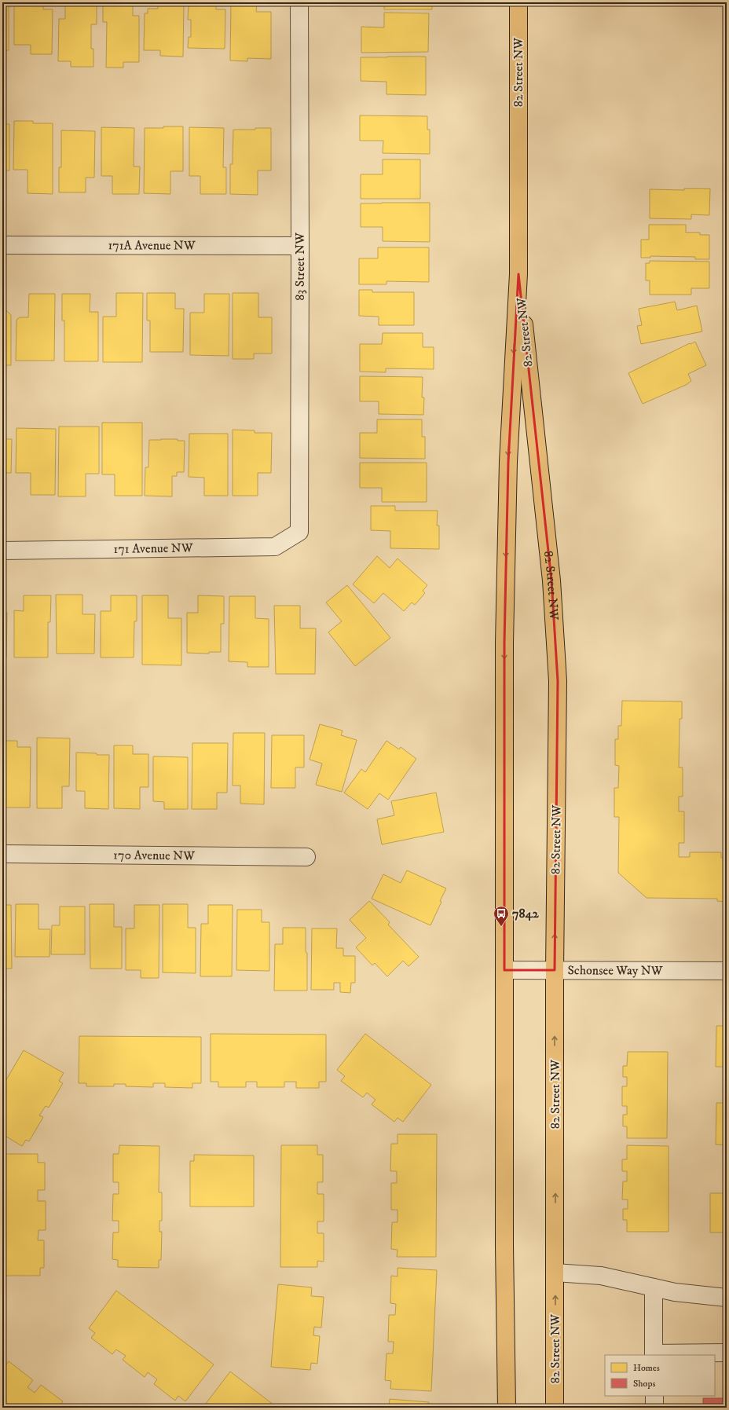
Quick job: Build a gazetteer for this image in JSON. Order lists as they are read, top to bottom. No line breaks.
{"streets":{"main road":["82 Street NW"],"street":["171A Avenue NW","83 Street NW","171 Avenue NW","170 Avenue NW","Schonsee Way NW"]},"crossings":[["82 Street NW","Schonsee Way NW"],["171A Avenue NW","83 Street NW"],["83 Street NW","171 Avenue NW"]],"places":{"bus stop":["7842"]},"legend":["Homes","Shops"]}
